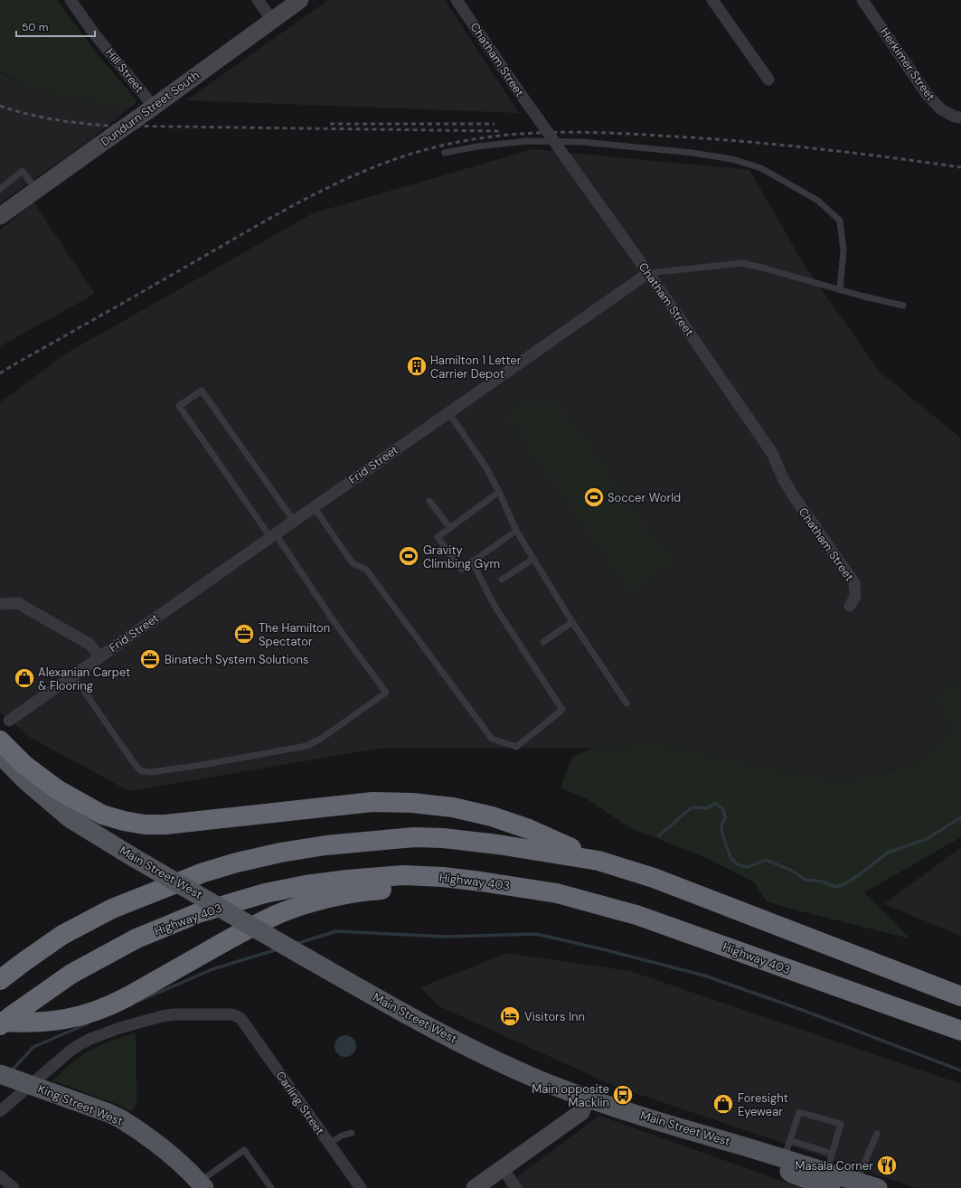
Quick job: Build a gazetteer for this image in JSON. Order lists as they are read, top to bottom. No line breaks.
{"streets":{"highway":["Highway 403"],"main road":["Dundurn Street South","Main Street West","King Street West"],"street":["Chatham Street","Herkimer Street","Hill Street","Frid Street","Carling Street"]},"crossings":[["Chatham Street","Frid Street"],["Hill Street","Dundurn Street South"]],"places":{"building":["Hamilton 1 Letter Carrier Depot"],"sports":["Soccer World","Gravity Climbing Gym"],"office":["The Hamilton Spectator","Binatech System Solutions"],"shop":["Alexanian Carpet & Flooring","Foresight Eyewear"],"hotel":["Visitors Inn"],"bus stop":["Main opposite Macklin"],"restaurant":["Masala Corner"]},"scale_bar":"50 m"}
